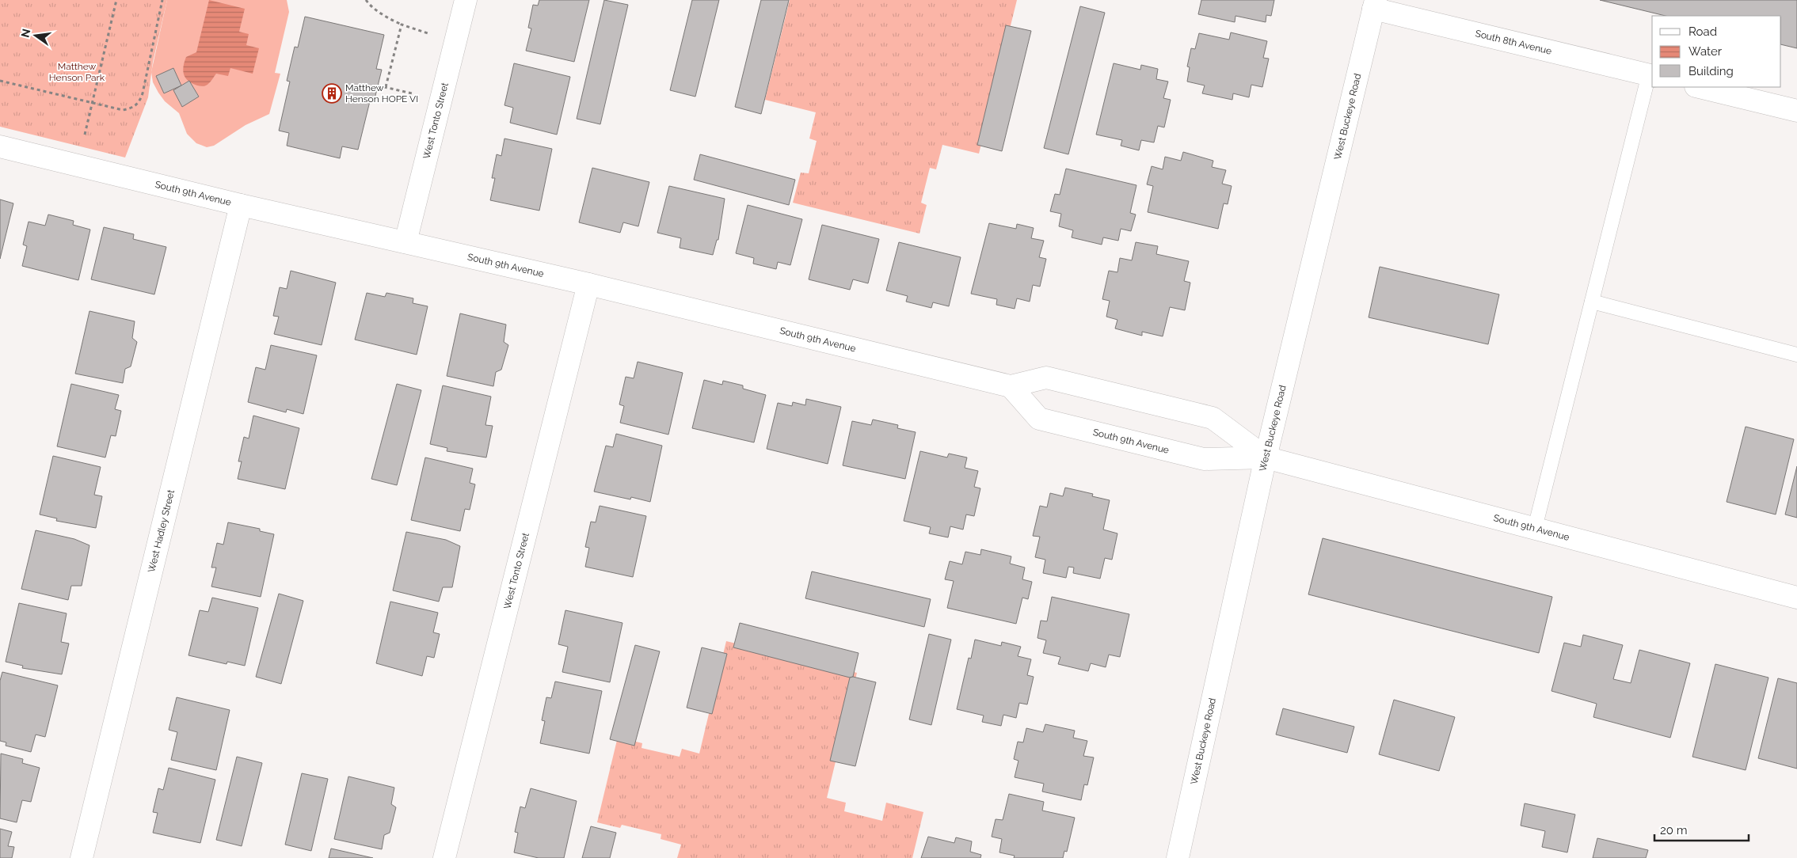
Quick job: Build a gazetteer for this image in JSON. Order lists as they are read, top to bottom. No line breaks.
{"streets":{"street":["South 8th Avenue","West Buckeye Road","West Tonto Street","South 9th Avenue","West Hadley Street"]},"crossings":[["South 8th Avenue","West Buckeye Road"],["West Buckeye Road","South 9th Avenue"],["West Tonto Street","South 9th Avenue"],["South 9th Avenue","West Hadley Street"]],"parks":["Matthew Henson Park"],"places":{"building":["Matthew Henson HOPE VI"]},"legend":["Road","Water","Building"],"scale_bar":"20 m","north":"left"}
